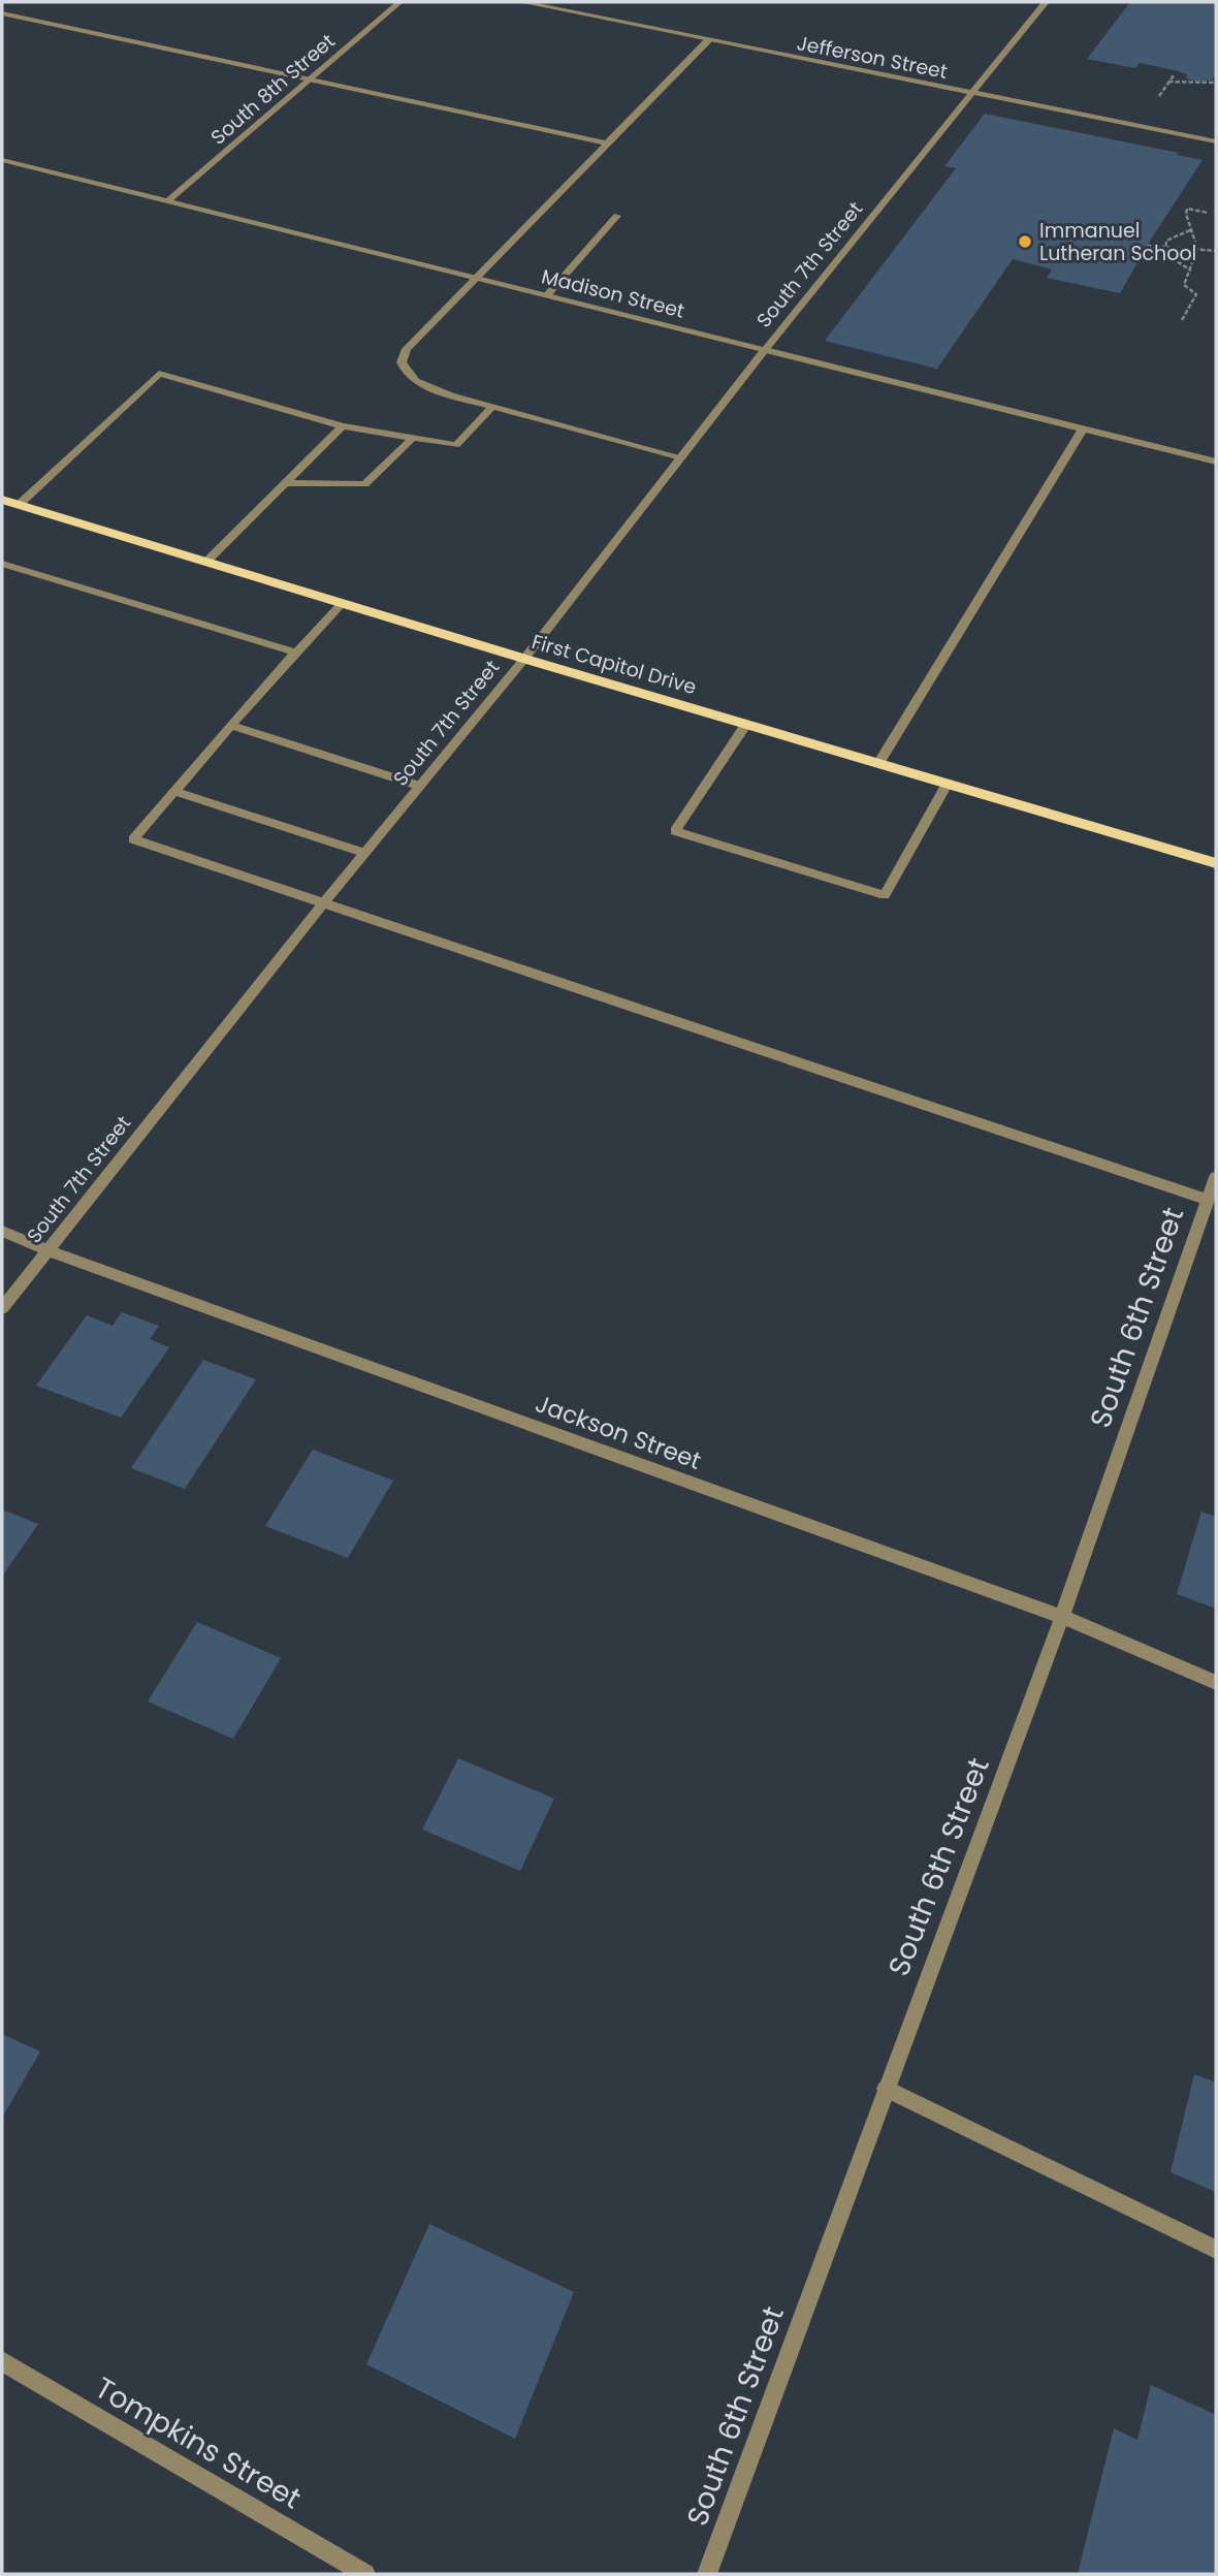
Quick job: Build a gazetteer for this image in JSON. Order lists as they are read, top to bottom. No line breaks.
{"streets":{"main road":["First Capitol Drive"],"street":["Jefferson Street","South 8th Street","South 7th Street","Madison Street","South 6th Street","Jackson Street","Tompkins Street"]},"crossings":[["Jefferson Street","South 7th Street"],["South 8th Street","Madison Street"],["South 7th Street","Madison Street"],["South 7th Street","First Capitol Drive"],["South 7th Street","Jackson Street"],["South 6th Street","Jackson Street"]],"places":["Immanuel Lutheran School"]}
